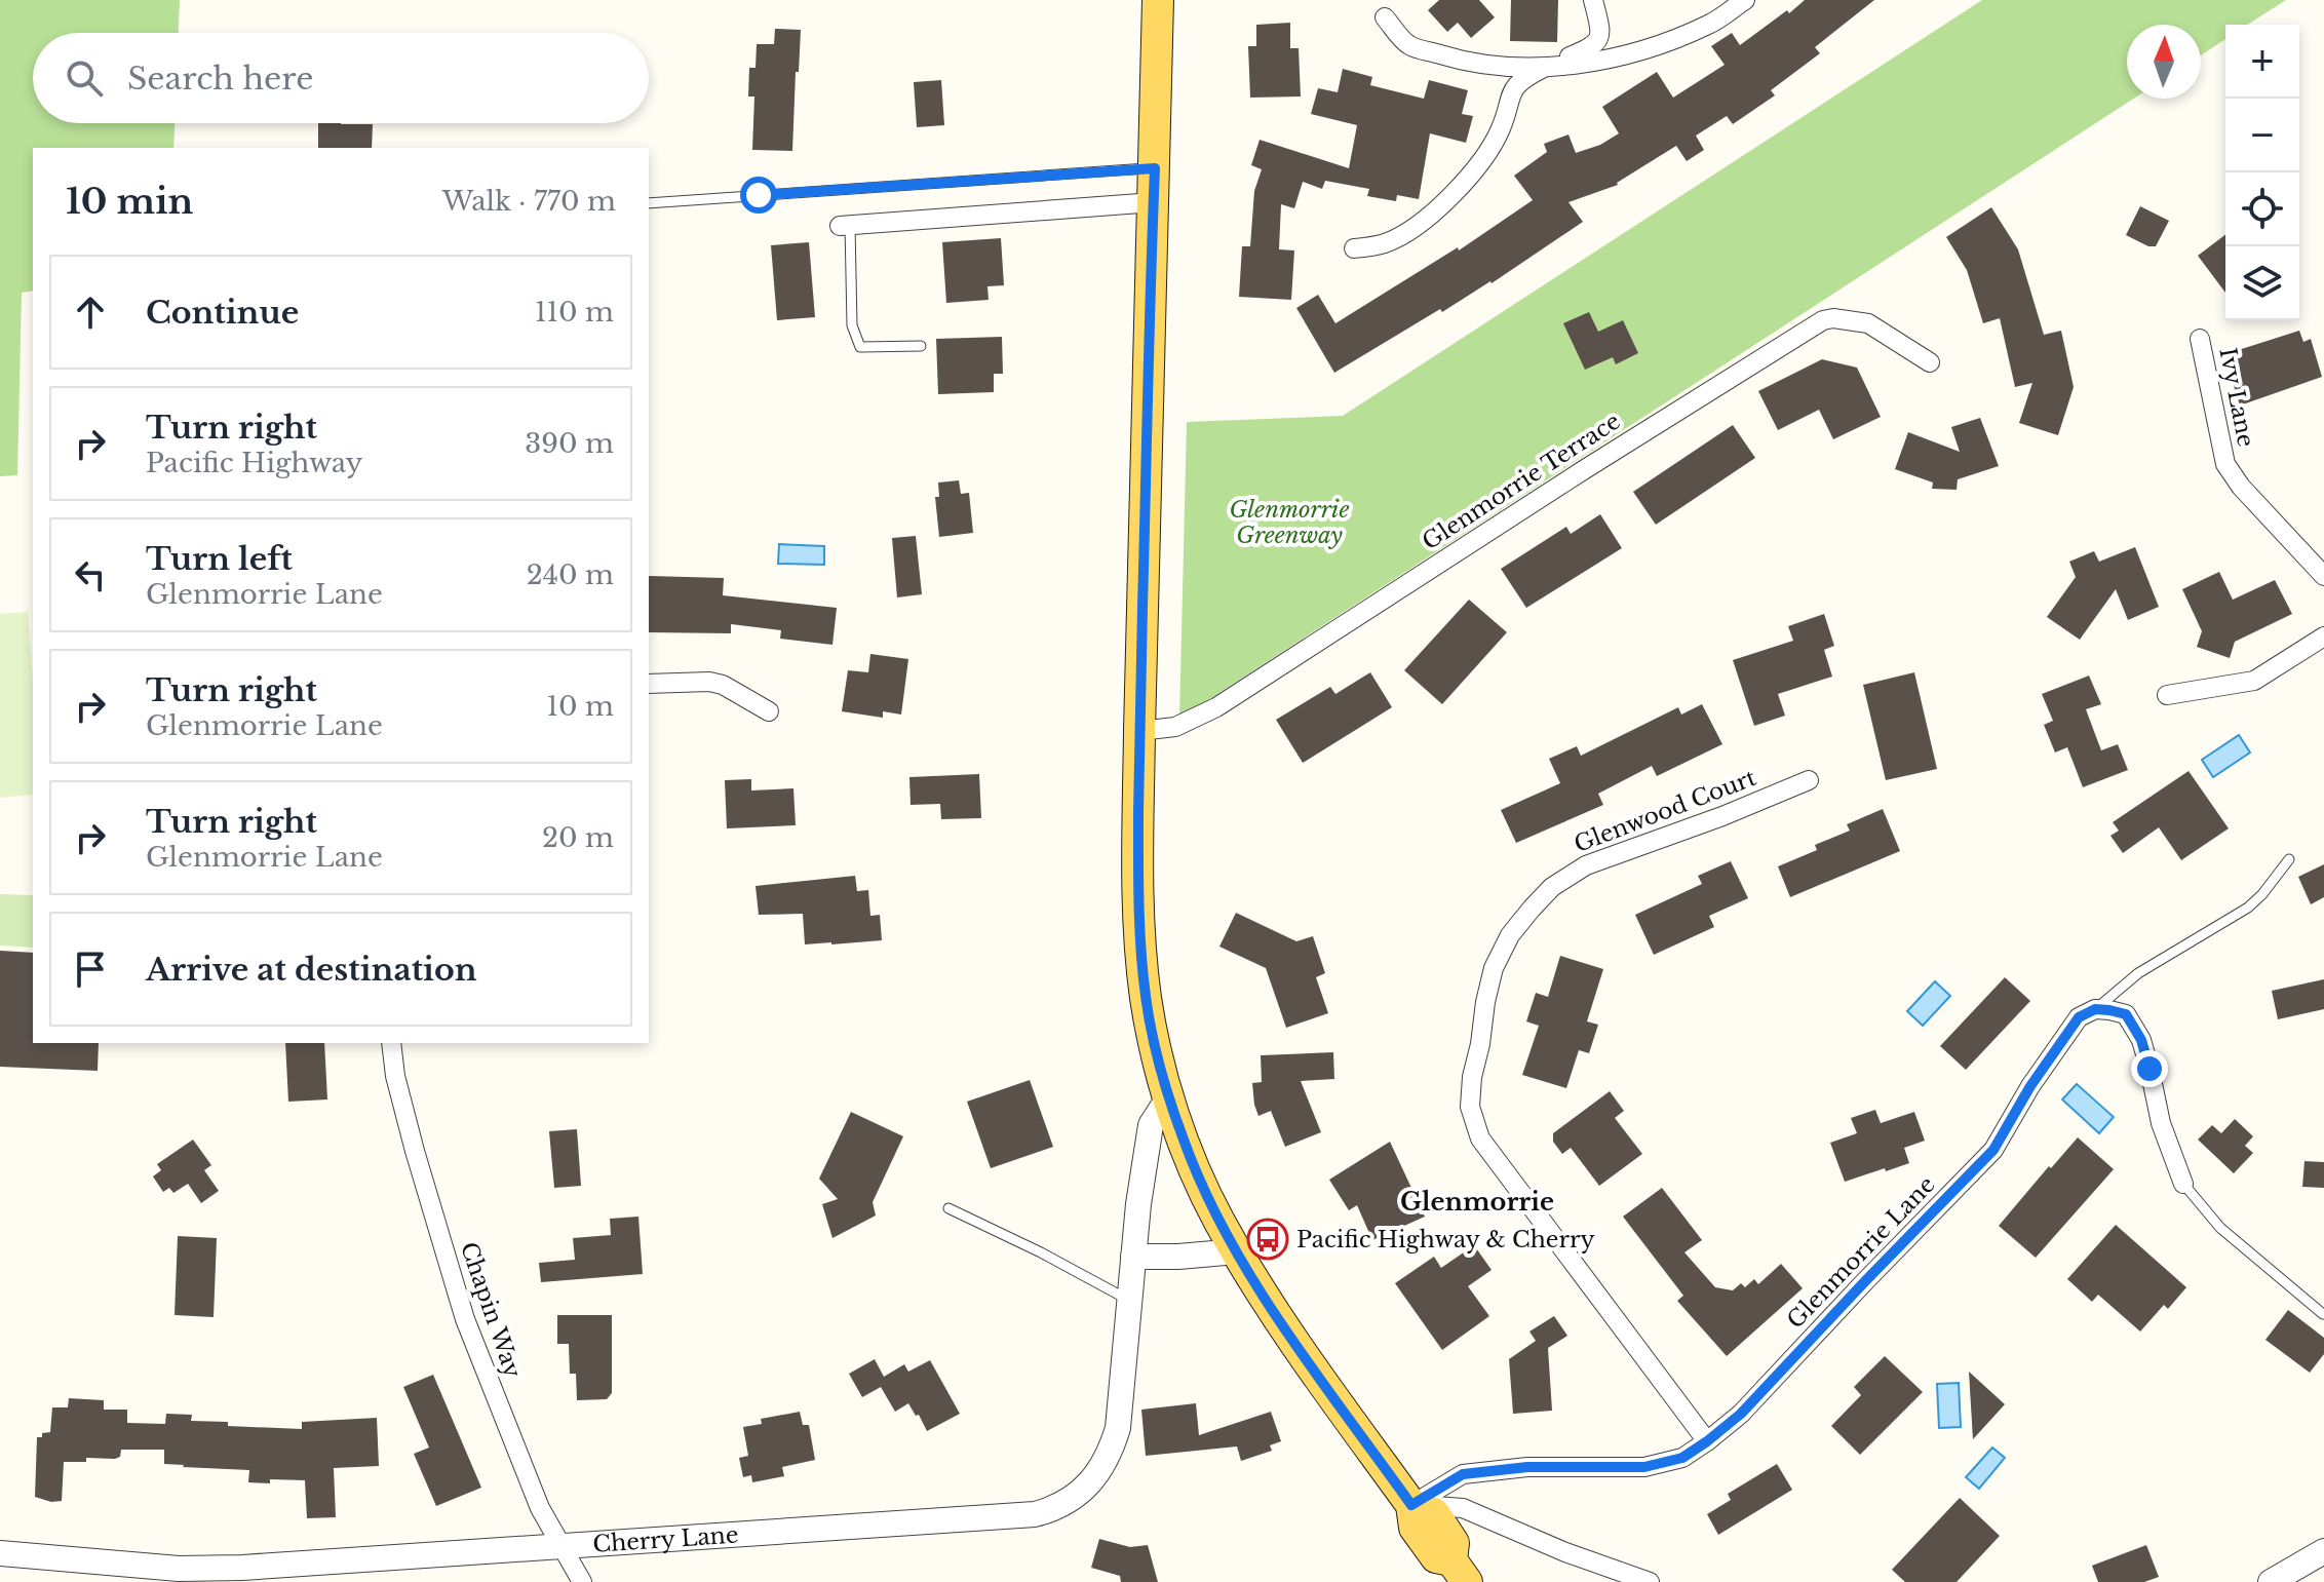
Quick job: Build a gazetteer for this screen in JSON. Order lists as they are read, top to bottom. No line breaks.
{"streets":{"street":["Ivy Lane","Glenmorrie Terrace","Glenwood Court","Glenmorrie Lane","Chapin Way","Cherry Lane"]},"crossings":[["Glenwood Court","Glenmorrie Lane"],["Chapin Way","Cherry Lane"]],"districts":["Glenmorrie"],"parks":["Glenmorrie Greenway"],"places":{"bus stop":["Pacific Highway & Cherry"]},"north":"top","page":{"map_buttons":["+","−"],"search":"Search here","heading":["10 min","Walk · 770 m"],"list":[["Continue","110 m"],["Turn right","Pacific Highway","390 m"],["Turn left","Glenmorrie Lane","240 m"],["Turn right","Glenmorrie Lane","10 m"],["Turn right","Glenmorrie Lane","20 m"],"Arrive at destination"]}}
